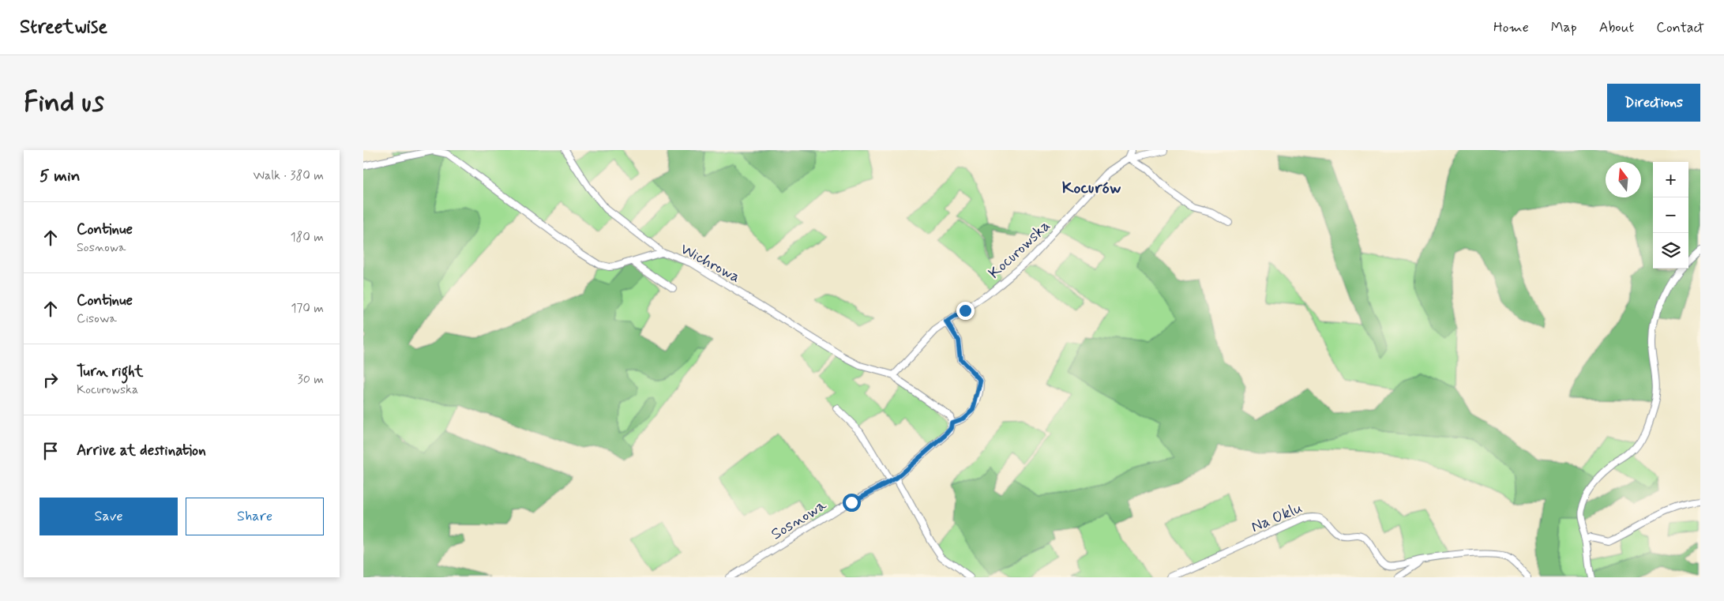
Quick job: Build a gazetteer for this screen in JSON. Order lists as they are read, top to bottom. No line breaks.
{"streets":{"street":["Kocurowska","Wichrowa","Na Oklu","Sosnowa"]},"crossings":[["Kocurowska","Wichrowa"],["Wichrowa","Sosnowa"]],"districts":["Kocurów"],"north":"top","page":{"header":"Streetwise","nav":["Home","Map","About","Contact"],"buttons":["Directions",["Save","Share"]],"title":"Find us","heading":["5 min","Walk · 380 m"],"map_buttons":["+","−"],"list":[["Continue","Sosnowa","180 m"],["Continue","Cisowa","170 m"],["Turn right","Kocurowska","30 m"],"Arrive at destination"]}}
